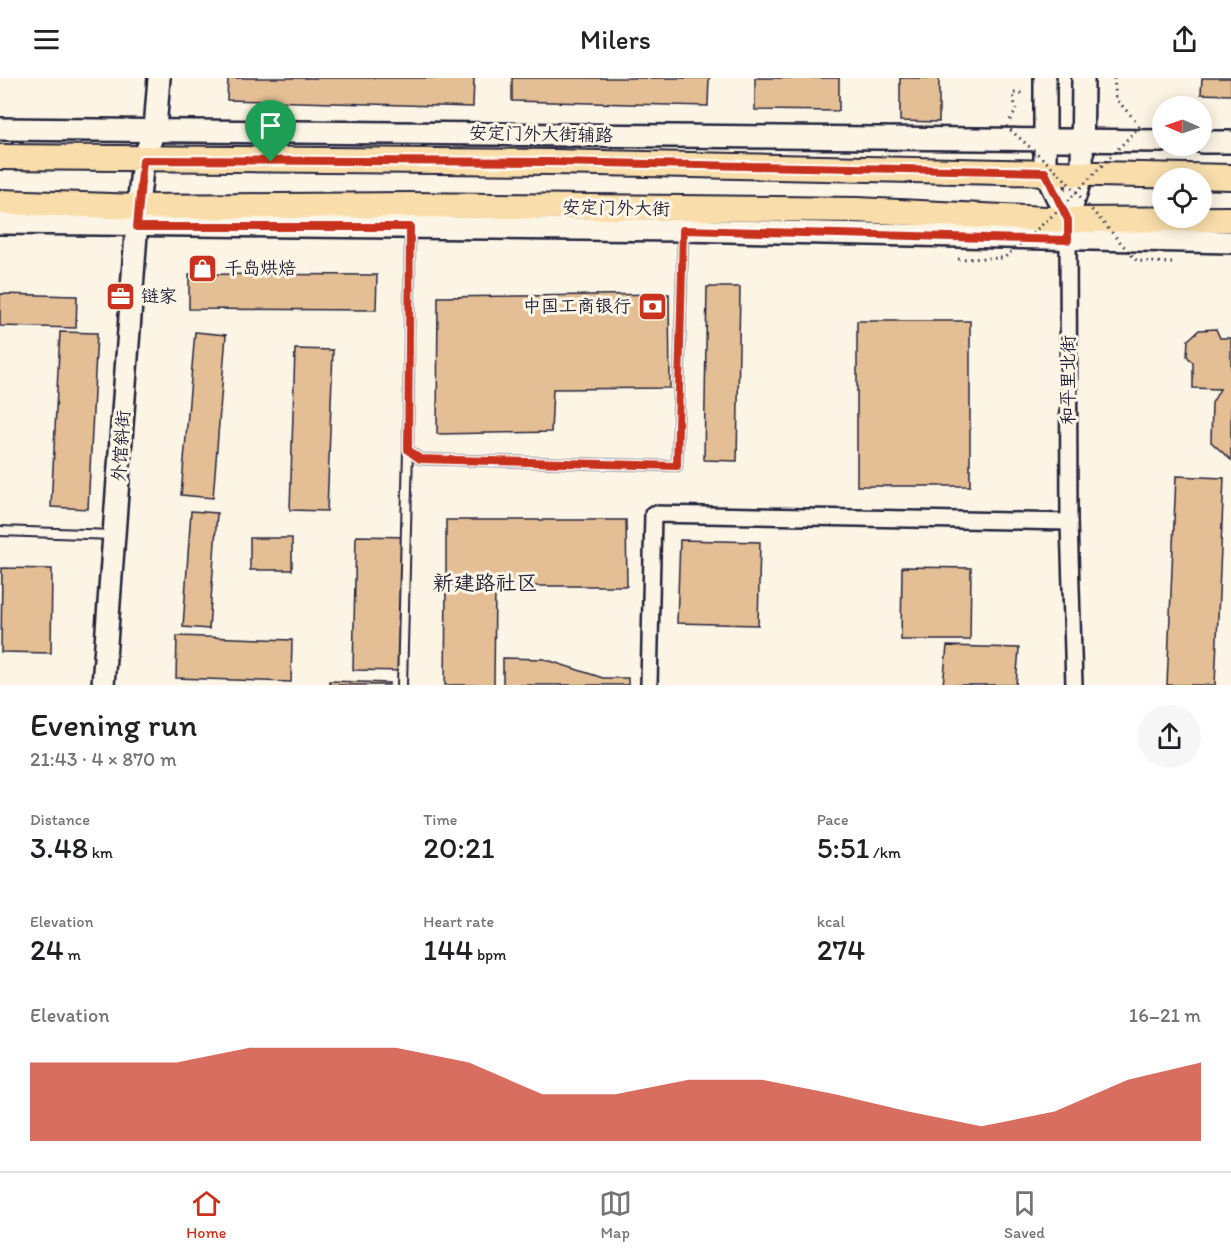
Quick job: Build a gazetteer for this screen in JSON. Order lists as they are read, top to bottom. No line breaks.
{"streets":{"main road":["安定门外大街"],"street":["安定门外大街辅路","和平里北街","外馆斜街"]},"crossings":[["安定门外大街辅路","和平里北街"],["安定门外大街辅路","外馆斜街"],["安定门外大街","和平里北街"],["安定门外大街","外馆斜街"]],"districts":["新建路社区"],"places":{"shop":["千岛烘焙"],"office":["链家"],"bank":["中国工商银行"]},"north":"left","page":{"header":"Milers","heading":["Evening run","21:43 · 4 × 870 m"],"stats":[["Distance","3.48 km"],["Time","20:21"],["Pace","5:51 /km"],["Elevation","24 m"],["Heart rate","144 bpm"],["kcal","274"]],"chart":["Elevation","16–21 m"],"tabs":["Home","Map","Saved"]}}
